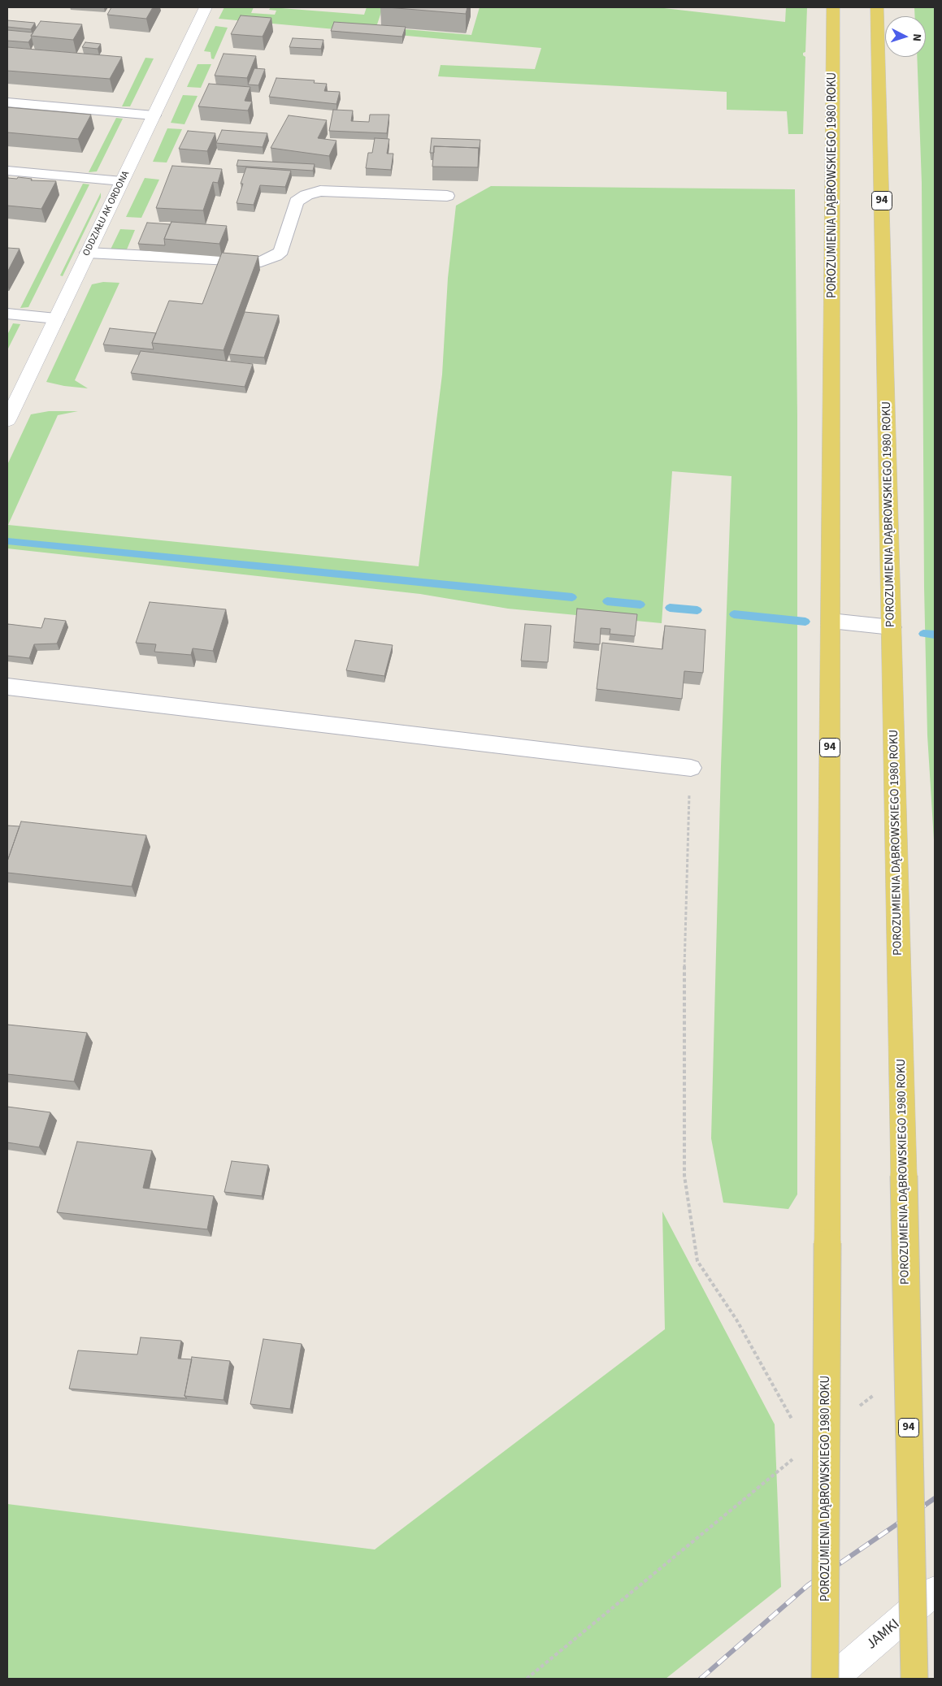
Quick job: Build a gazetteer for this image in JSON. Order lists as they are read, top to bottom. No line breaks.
{"streets":{"main road":["POROZUMIENIA DĄBROWSKIEGO 1980 ROKU","94"],"street":["ODDZIAŁU AK ORDONA","JAMKI"]},"north":"right"}
